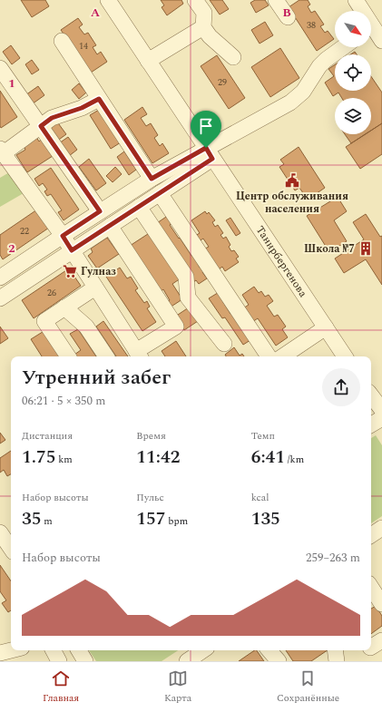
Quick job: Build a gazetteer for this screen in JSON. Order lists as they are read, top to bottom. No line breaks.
{"streets":{"street":["Танирбергенова"]},"places":{"public building":["Центр обслуживания населения"],"building":["Школа №7"],"supermarket":["Гулназ"]},"house_numbers":["38","14","29","22","26"],"north":"bottom right","page":{"heading":["Утренний забег","06:21 · 5 × 350 m"],"stats":[["Дистанция","1.75 km"],["Время","11:42"],["Темп","6:41 /km"],["Набор высоты","35 m"],["Пульс","157 bpm"],["kcal","135"]],"chart":["Набор высоты","259–263 m"],"tabs":["Главная","Карта","Сохранённые"]},"grid":{"columns":["A","B"],"rows":["1","2"]}}
